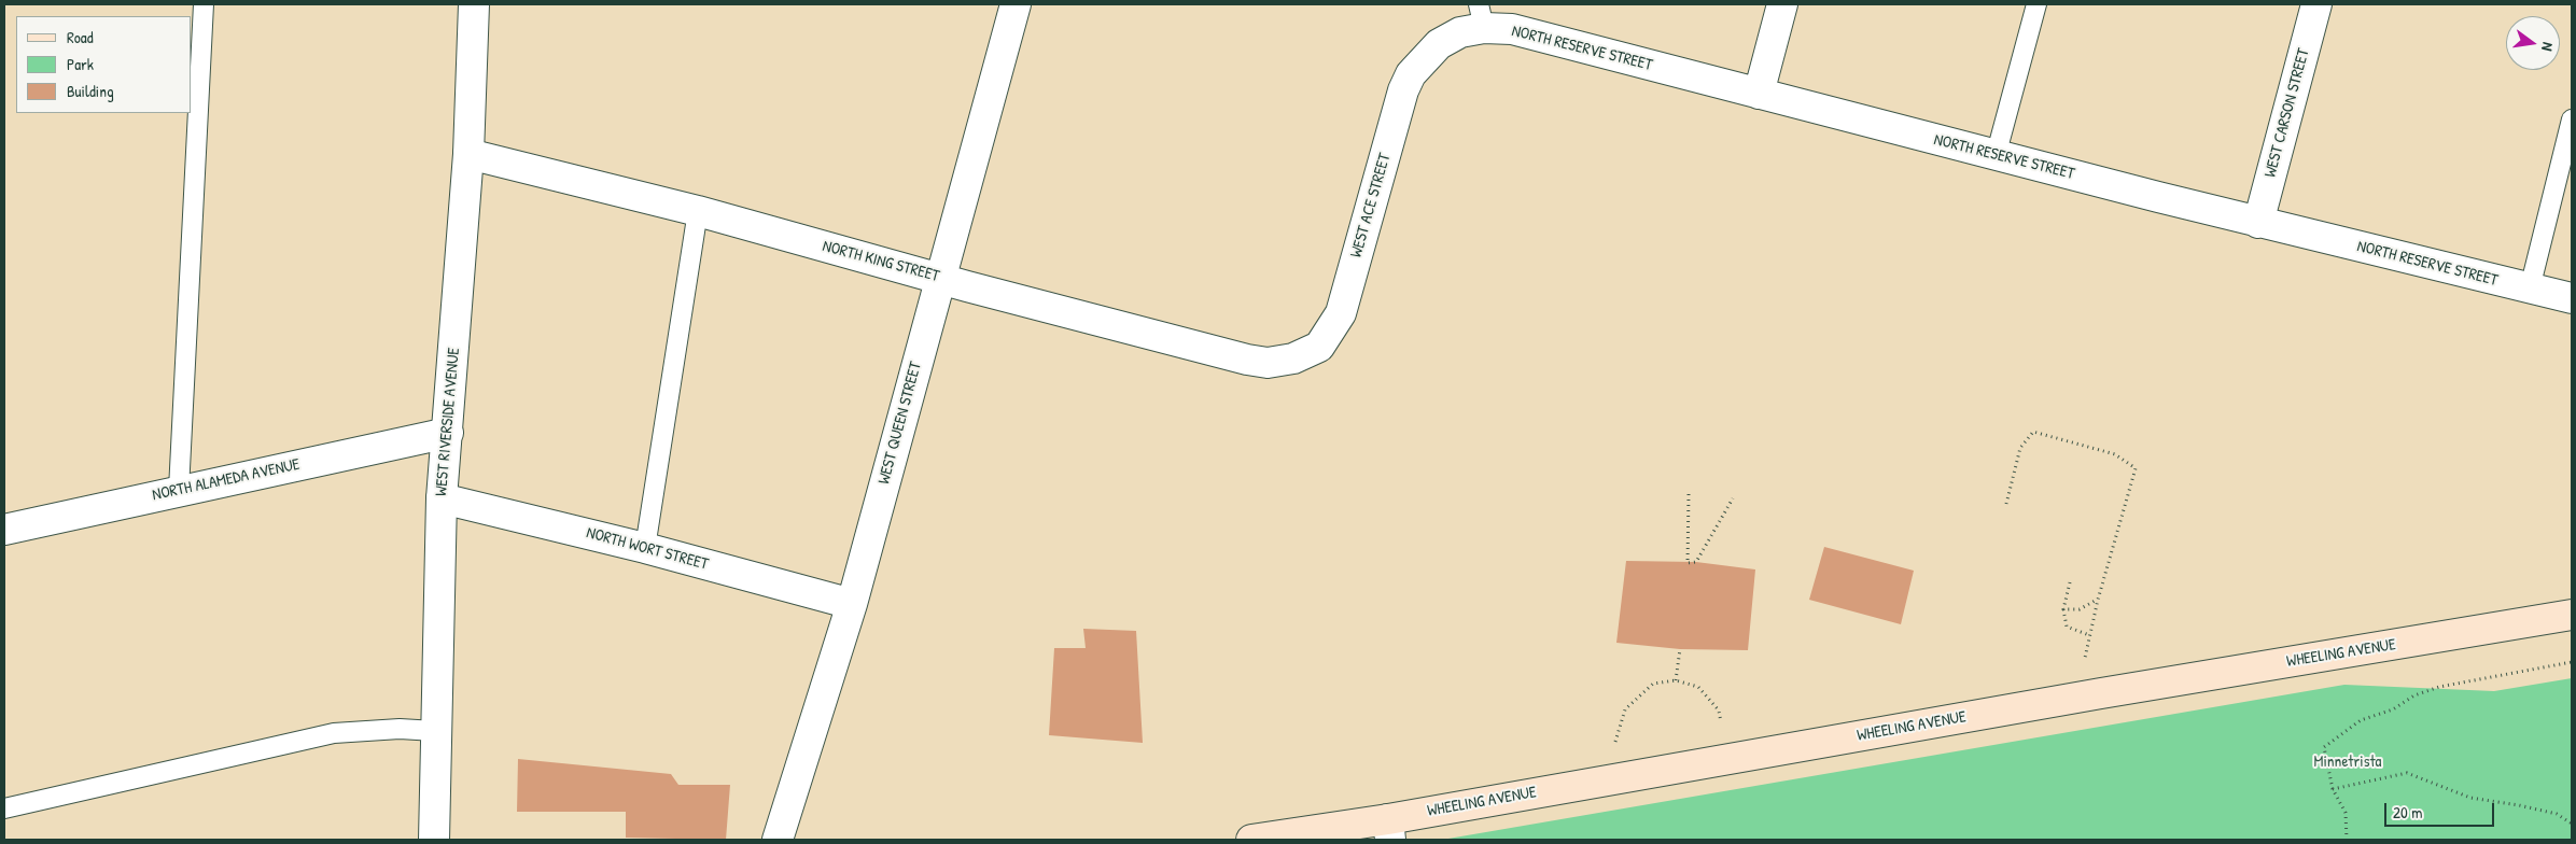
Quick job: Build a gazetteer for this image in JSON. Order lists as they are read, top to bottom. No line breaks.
{"streets":{"main road":["WHEELING AVENUE"],"street":["NORTH RESERVE STREET","WEST CARSON STREET","WEST ACE STREET","NORTH KING STREET","WEST RIVERSIDE AVENUE","WEST QUEEN STREET","NORTH ALAMEDA AVENUE","NORTH WORT STREET"]},"crossings":[["NORTH RESERVE STREET","WEST CARSON STREET"],["NORTH RESERVE STREET","WEST ACE STREET"],["WEST ACE STREET","NORTH KING STREET"],["NORTH KING STREET","WEST RIVERSIDE AVENUE"],["NORTH KING STREET","WEST QUEEN STREET"],["WEST RIVERSIDE AVENUE","NORTH ALAMEDA AVENUE"],["WEST RIVERSIDE AVENUE","NORTH WORT STREET"],["WEST QUEEN STREET","NORTH WORT STREET"]],"parks":["Minnetrista"],"legend":["Road","Park","Building"],"scale_bar":"20 m","north":"right"}
